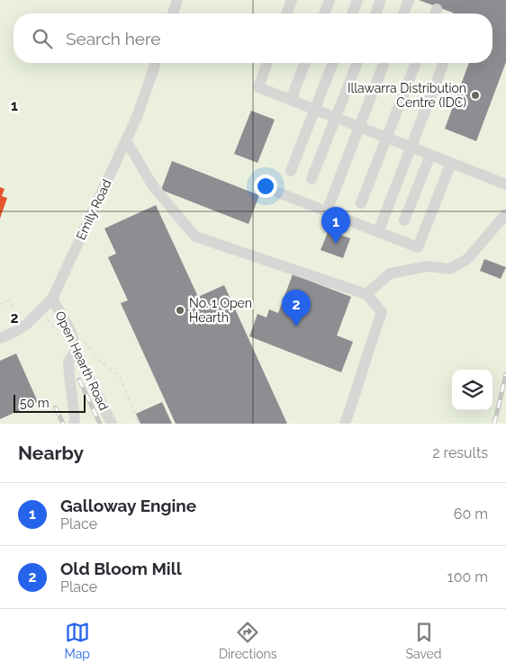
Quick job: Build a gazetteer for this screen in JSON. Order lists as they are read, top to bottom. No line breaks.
{"streets":{"street":["Emily Road","Open Hearth Road"]},"crossings":[["Emily Road","Open Hearth Road"]],"places":["Illawarra Distribution Centre (IDC)","No. 1 Open Hearth"],"scale_bar":"50 m","page":{"search":"Search here","pins":["1","2"],"scale":"50 m","heading":["Nearby","2 results"],"list":[{"mark":"1","name":"Galloway Engine","note":"Place","value":"60 m"},{"mark":"2","name":"Old Bloom Mill","note":"Place","value":"100 m"}],"nav":["Map","Directions","Saved"]},"grid":{"rows":["1","2"]}}
